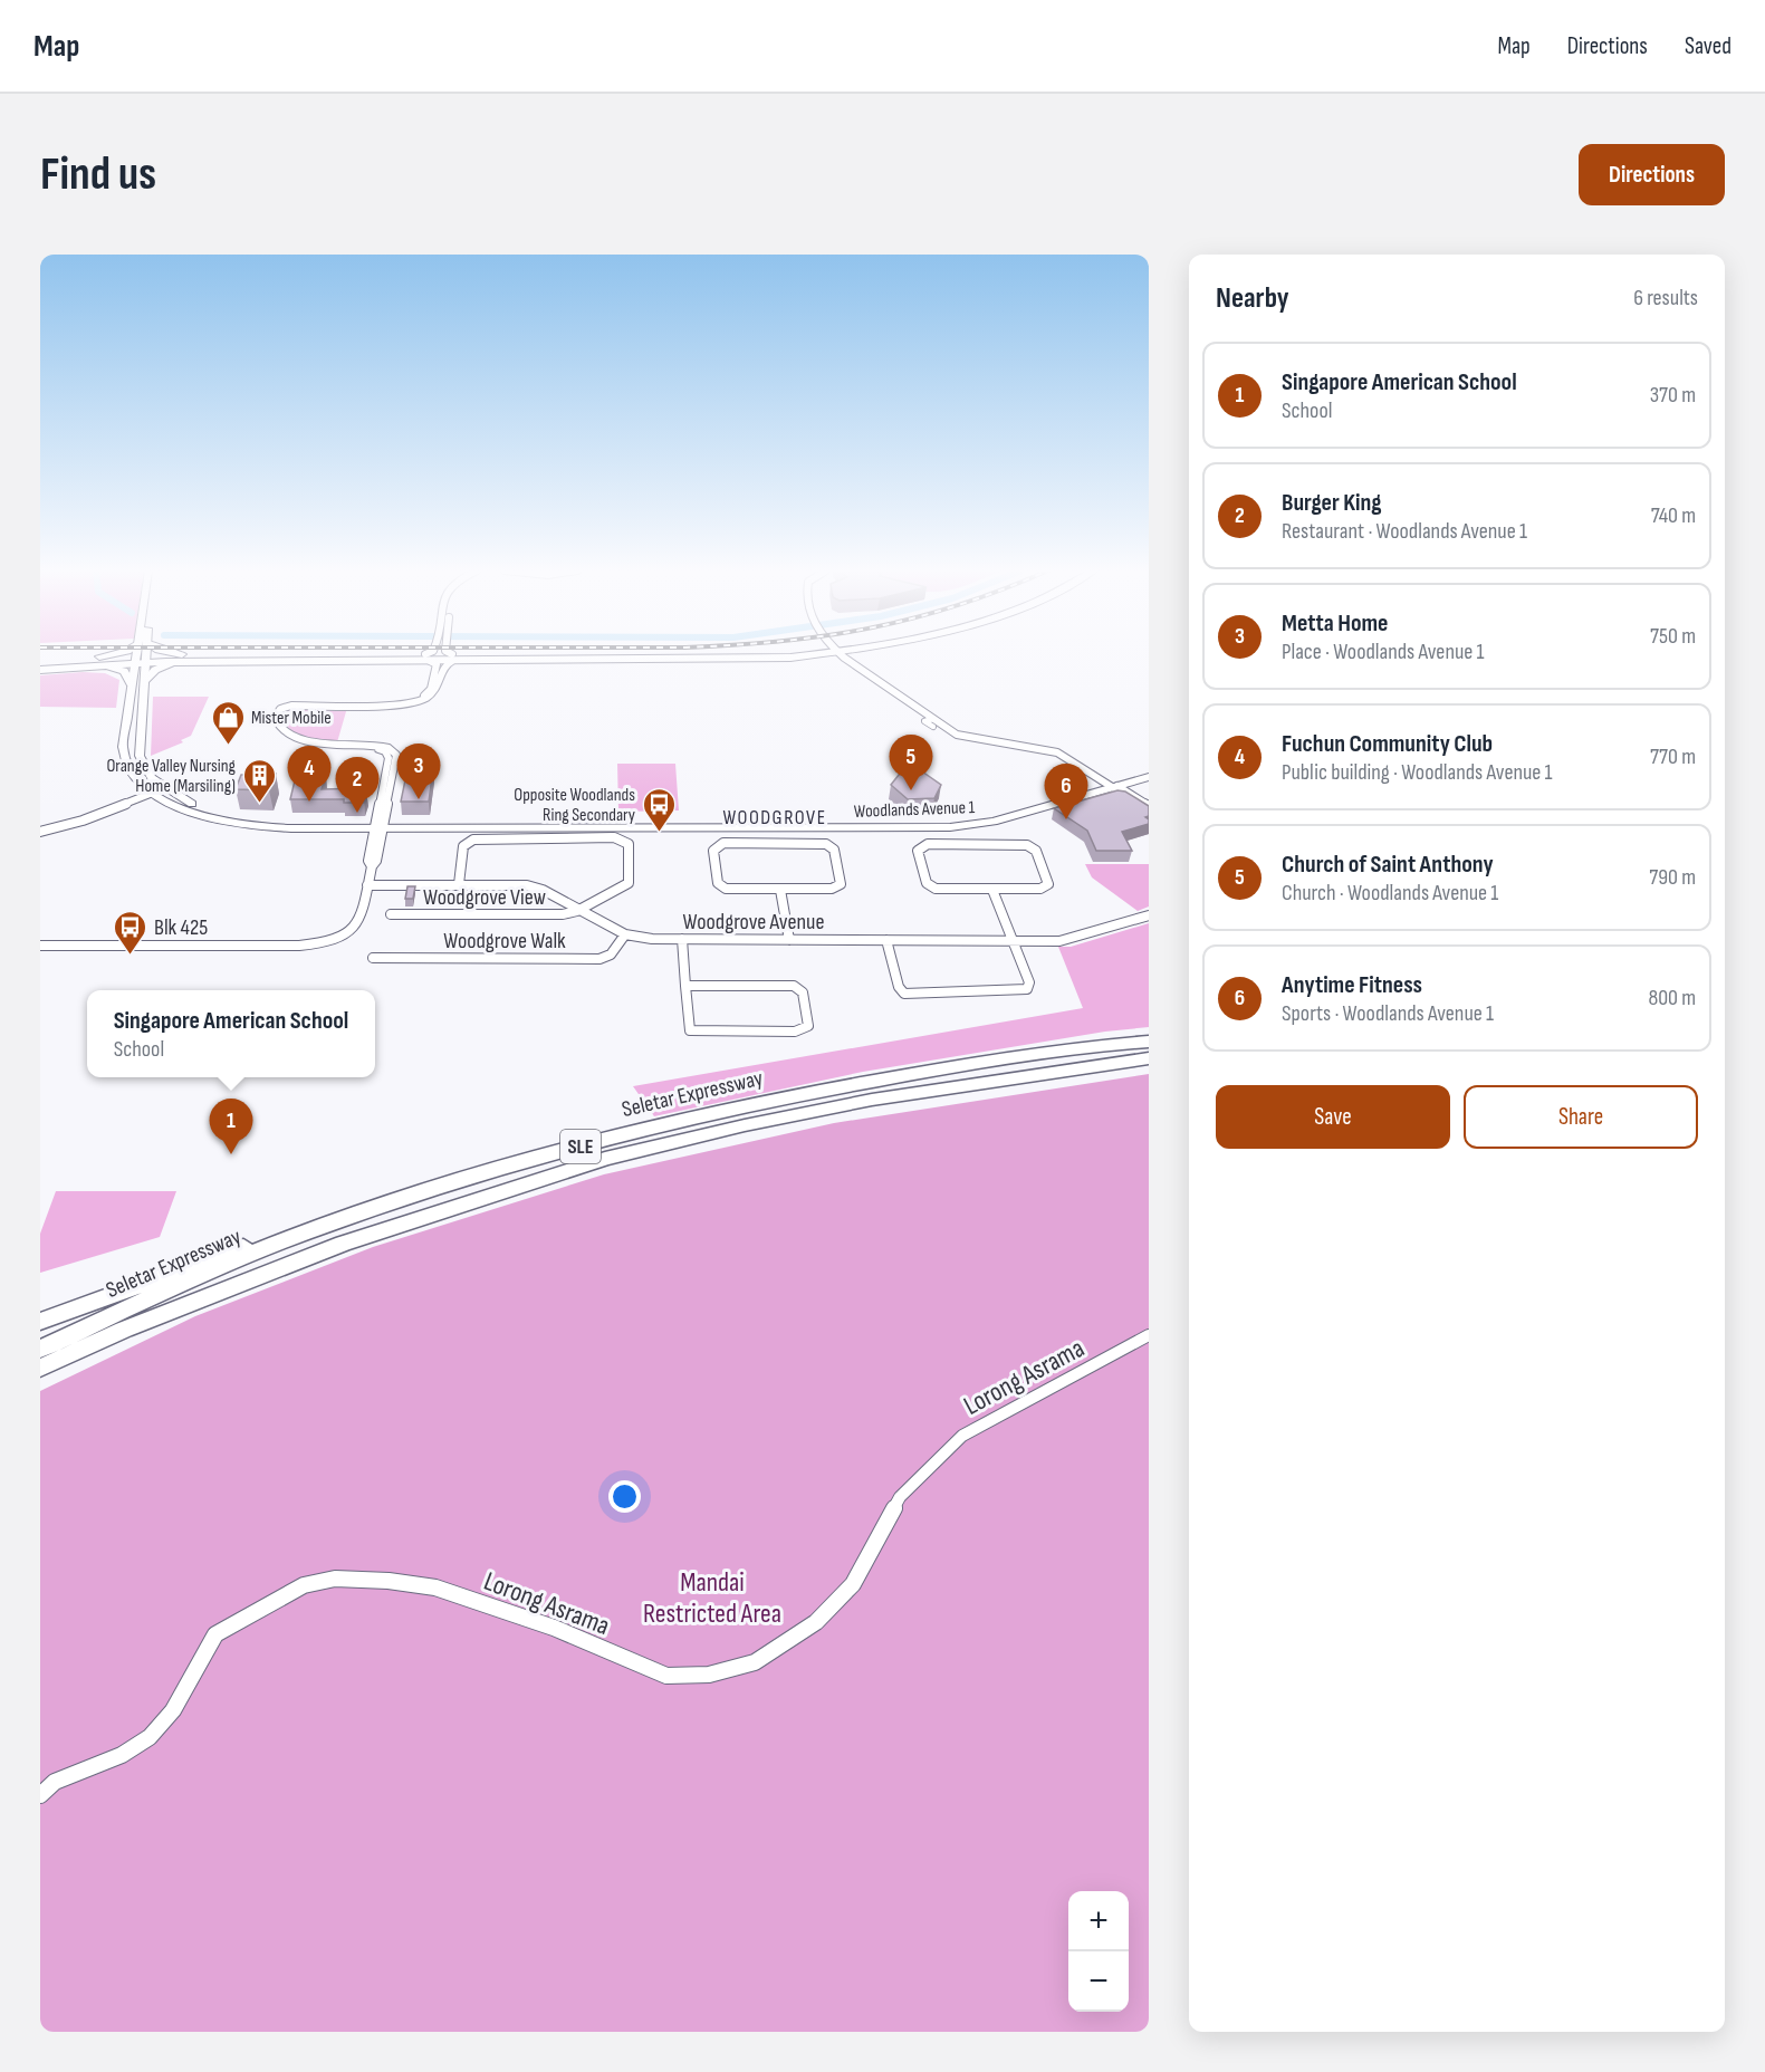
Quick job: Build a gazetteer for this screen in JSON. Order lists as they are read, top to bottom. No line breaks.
{"streets":{"highway":["Seletar Expressway","SLE"],"main road":["Woodlands Avenue 1"],"street":["Woodgrove View","Woodgrove Avenue","Woodgrove Walk","Lorong Asrama"]},"crossings":[["Woodgrove View","Woodgrove Avenue"],["Woodgrove Avenue","Woodgrove Walk"]],"districts":["WOODGROVE"],"parks":["Mandai Restricted Area"],"places":{"shop":["Mister Mobile"],"building":["Orange Valley Nursing Home (Marsiling)"],"bus stop":["Opposite Woodlands Ring Secondary","Blk 425"]},"page":{"header":"Map","nav":["Map","Directions","Saved"],"buttons":["Directions",["Save","Share"]],"title":"Find us","heading":["Nearby","6 results"],"list":[{"mark":"1","name":"Singapore American School","note":"School","value":"370 m"},{"mark":"2","name":"Burger King","note":"Restaurant · Woodlands Avenue 1","value":"740 m"},{"mark":"3","name":"Metta Home","note":"Place · Woodlands Avenue 1","value":"750 m"},{"mark":"4","name":"Fuchun Community Club","note":"Public building · Woodlands Avenue 1","value":"770 m"},{"mark":"5","name":"Church of Saint Anthony","note":"Church · Woodlands Avenue 1","value":"790 m"},{"mark":"6","name":"Anytime Fitness","note":"Sports · Woodlands Avenue 1","value":"800 m"}],"pins":["5","3","4","2","6","1"],"popup":["Singapore American School","School"],"map_buttons":["+","−"]}}
